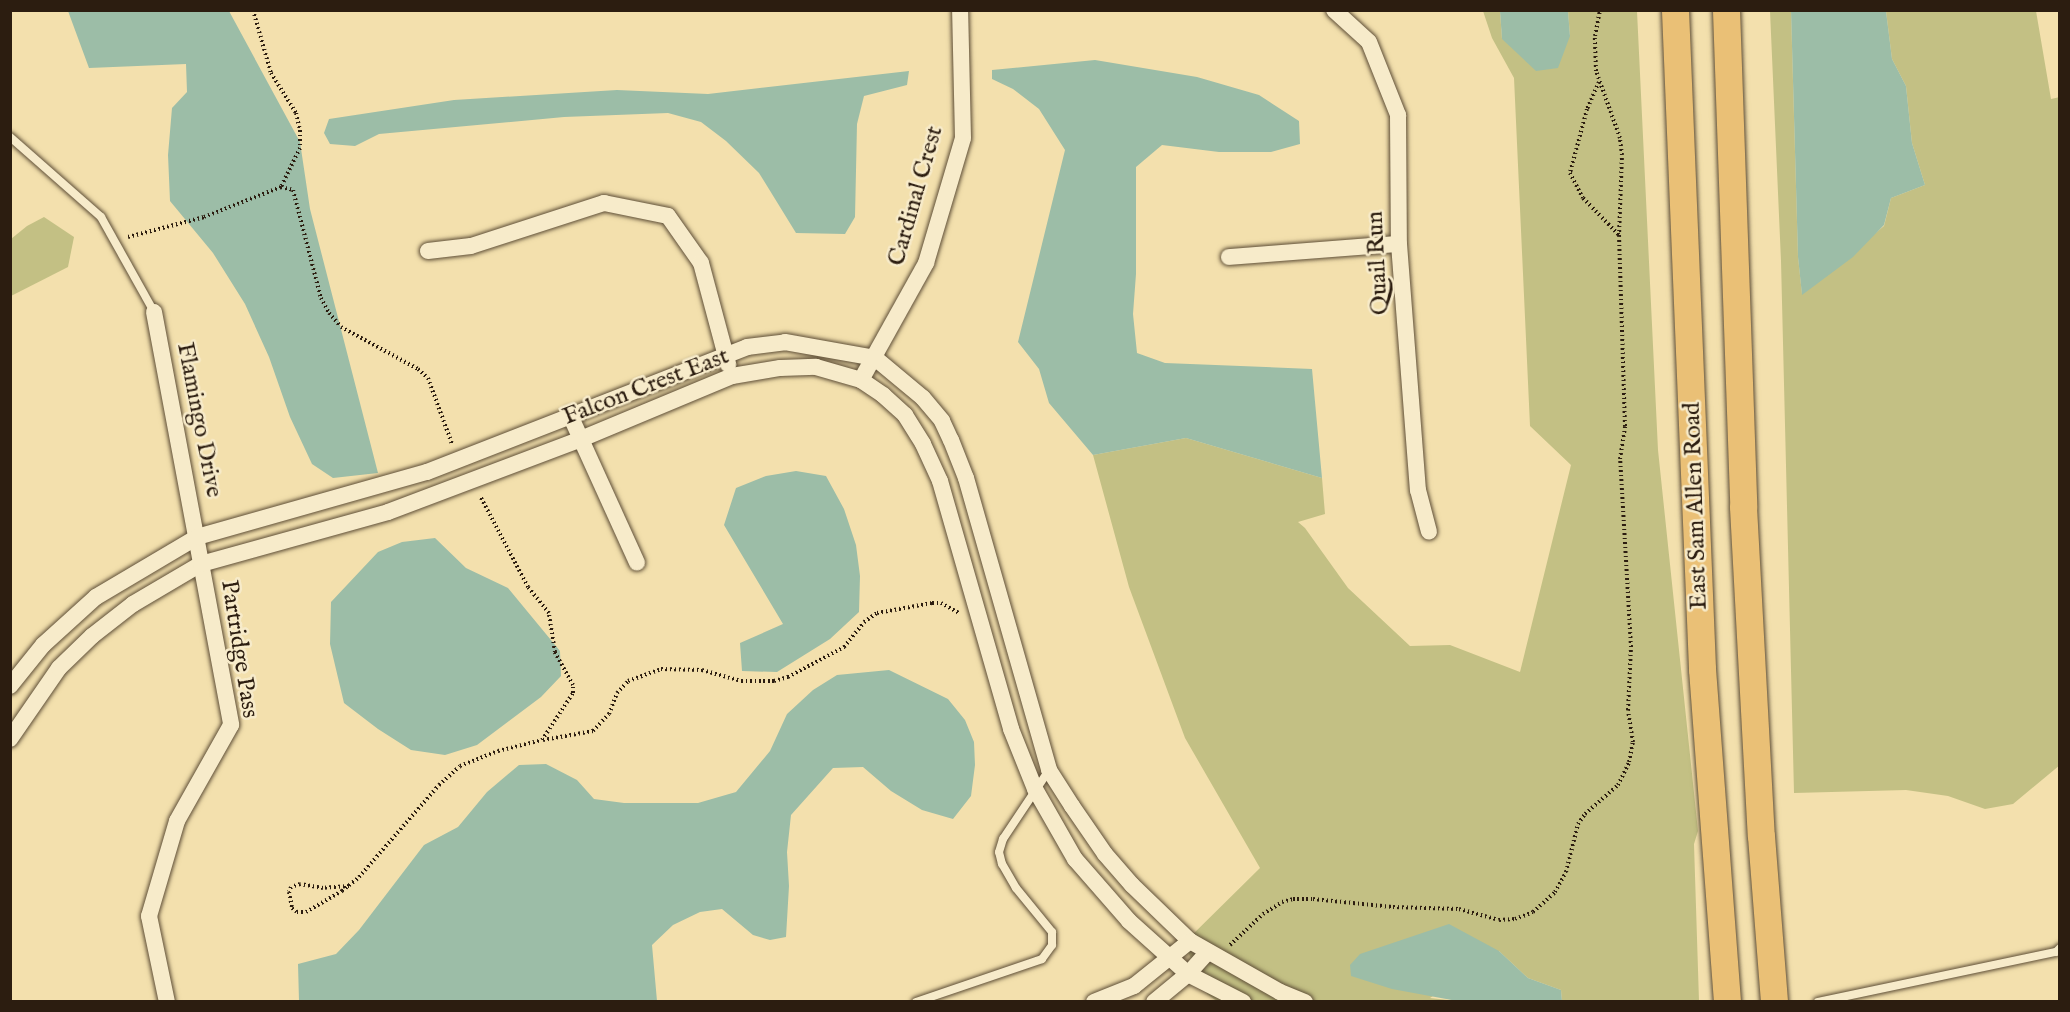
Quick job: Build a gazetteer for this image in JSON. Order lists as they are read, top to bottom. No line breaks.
{"streets":{"main road":["East Sam Allen Road"],"street":["Cardinal Crest","Quail Run","Falcon Crest East","Flamingo Drive","Partridge Pass"]},"crossings":[["Cardinal Crest","Falcon Crest East"],["Falcon Crest East","Flamingo Drive"],["Falcon Crest East","Partridge Pass"],["Flamingo Drive","Partridge Pass"]]}
